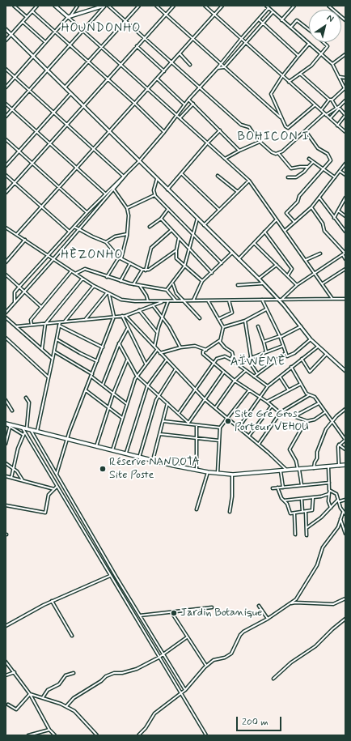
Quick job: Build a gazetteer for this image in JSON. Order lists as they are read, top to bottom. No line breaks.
{"districts":["HOUNDONHO","BOHICON I","HÈZONHO","AÏWÉMÈ"],"places":["Site Gre Gros Porteur VEHOU","Réserve NANDOTA Site Poste","Jardin Botanique"],"scale_bar":"200 m","north":"top right"}
